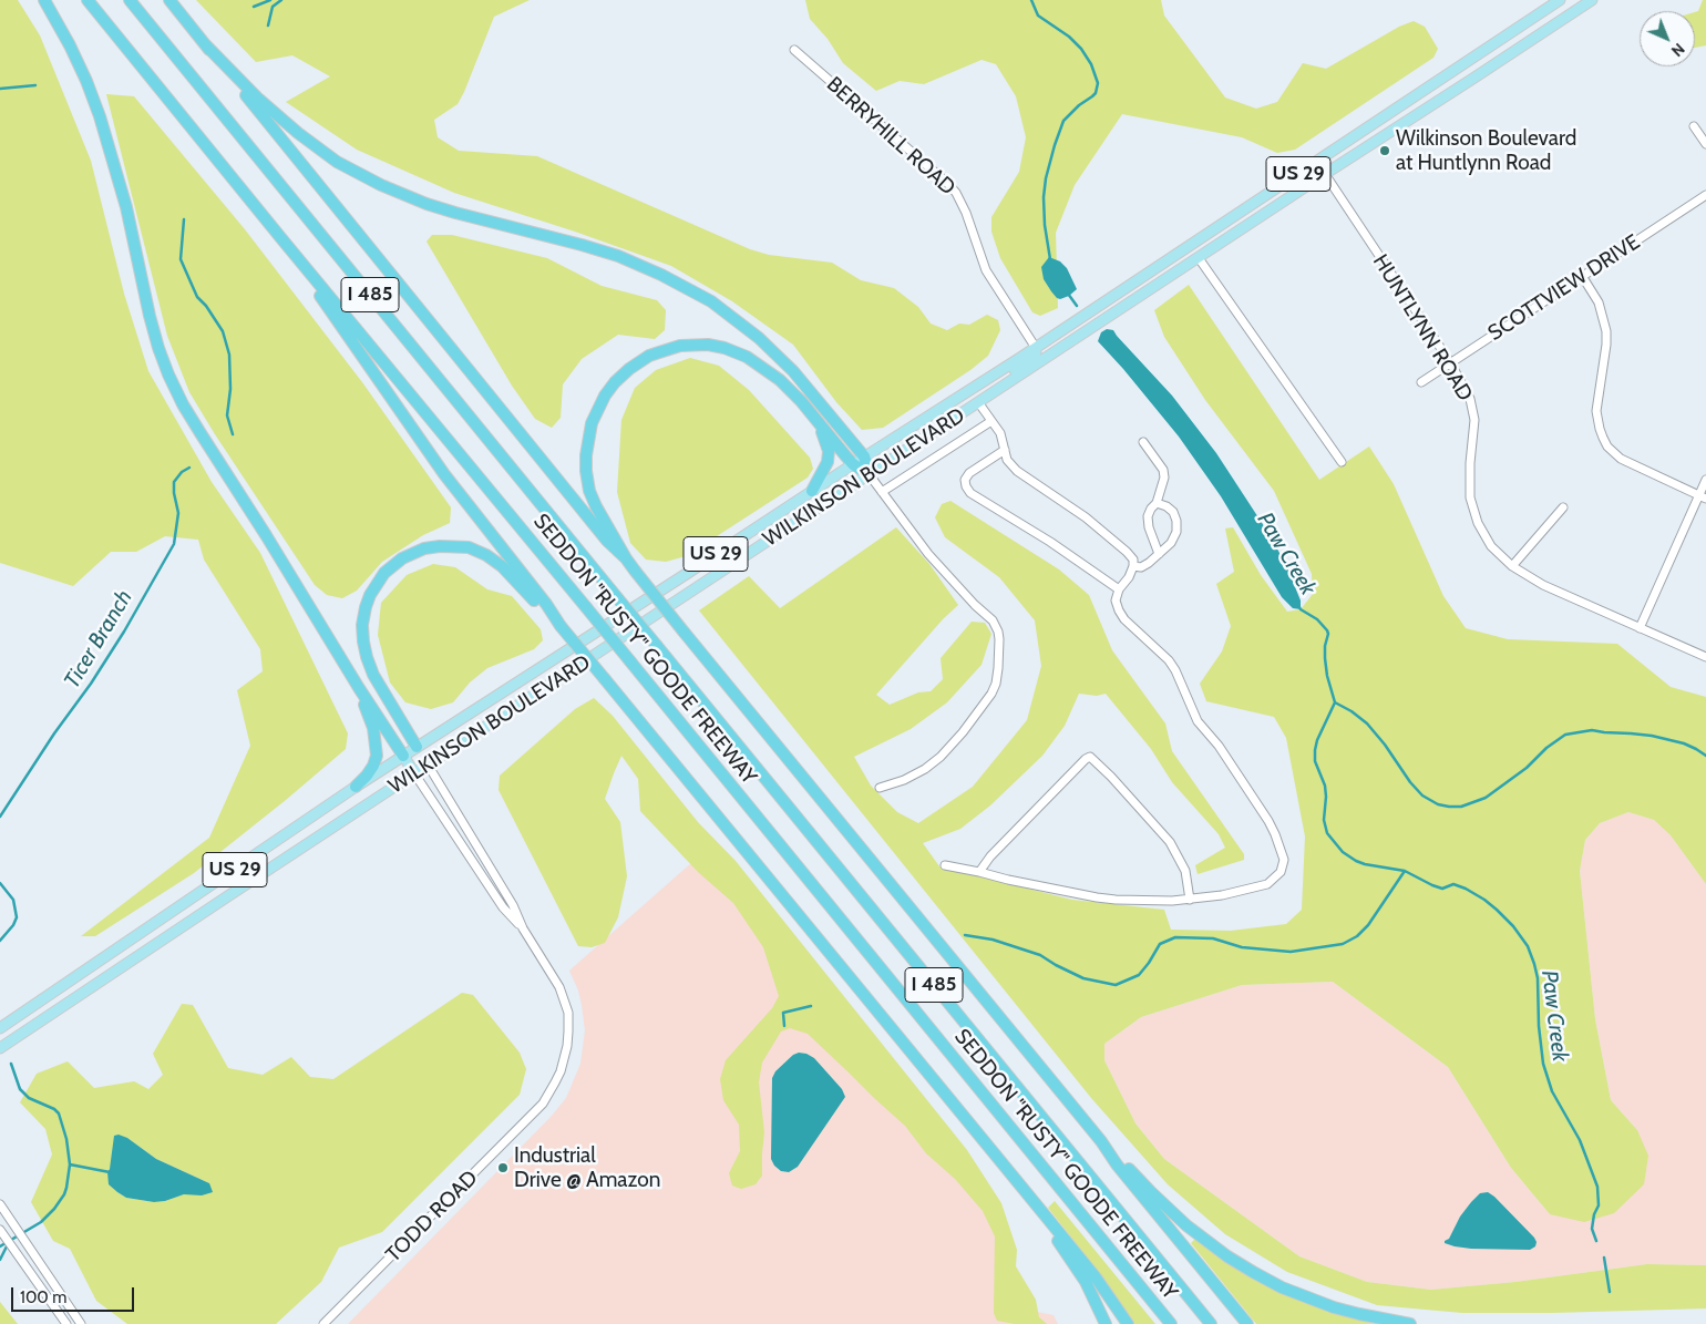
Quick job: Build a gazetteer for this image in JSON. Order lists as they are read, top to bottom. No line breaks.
{"streets":{"highway":["I 485","SEDDON \"RUSTY\" GOODE FREEWAY"],"main road":["US 29","WILKINSON BOULEVARD"],"street":["BERRYHILL ROAD","SCOTTVIEW DRIVE","HUNTLYNN ROAD","TODD ROAD"]},"crossings":[["BERRYHILL ROAD","WILKINSON BOULEVARD"],["SCOTTVIEW DRIVE","HUNTLYNN ROAD"],["HUNTLYNN ROAD","WILKINSON BOULEVARD"],["WILKINSON BOULEVARD","TODD ROAD"]],"water":["Paw Creek","Ticer Branch"],"places":["Wilkinson Boulevard at Huntlynn Road","Industrial Drive @ Amazon"],"scale_bar":"100 m","north":"bottom right"}
